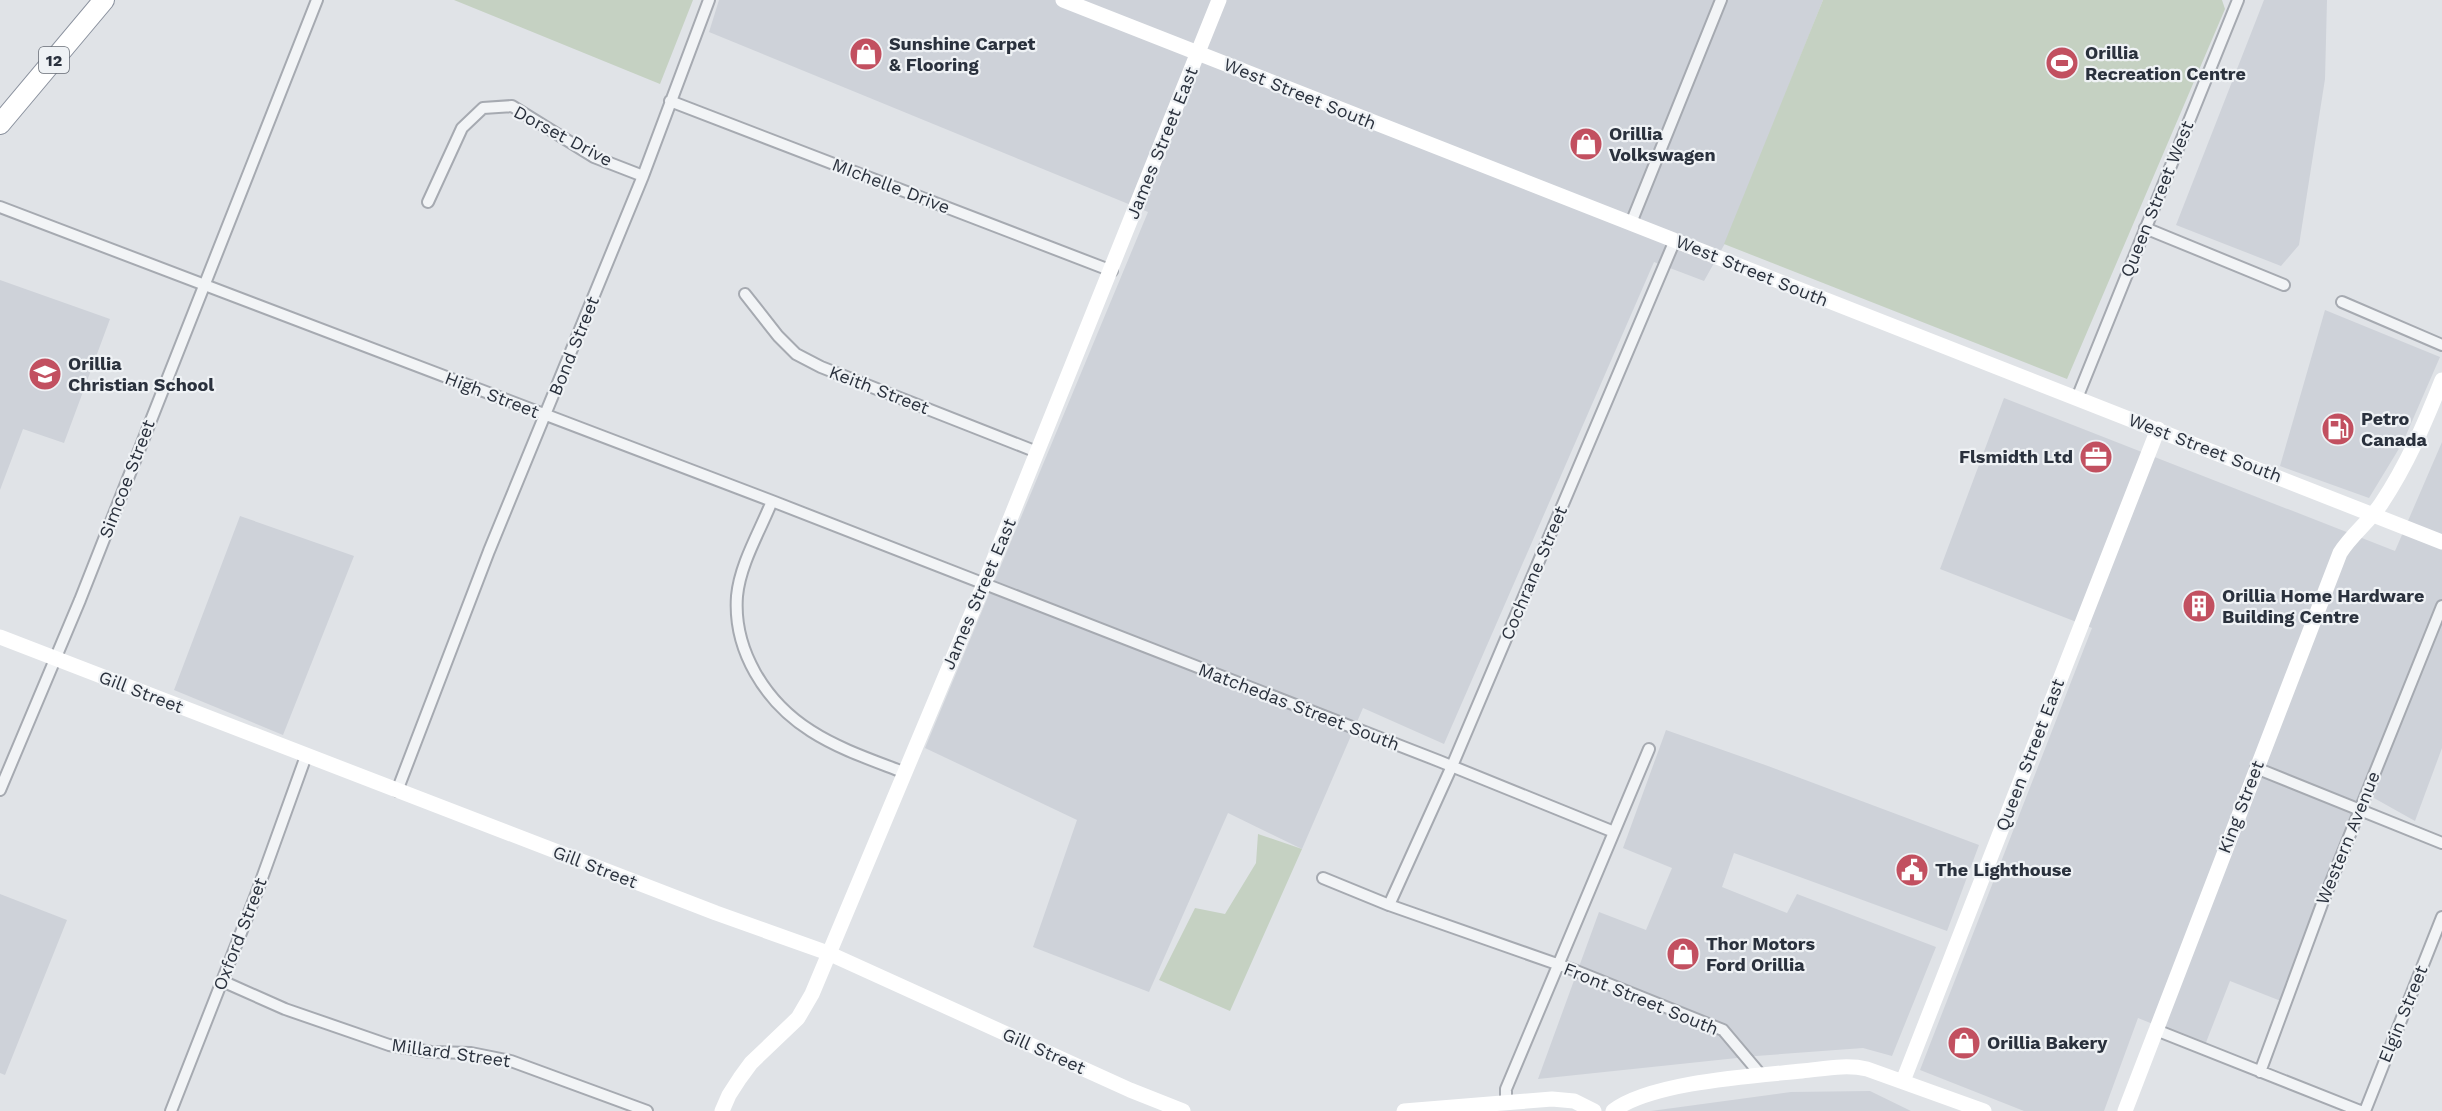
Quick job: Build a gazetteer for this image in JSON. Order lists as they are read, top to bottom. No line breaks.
{"streets":{"highway":["12"],"street":["West Street South","Dorset Drive","James Street East","MIchelle Drive","Queen Street West","Bond Street","Keith Street","High Street","Simcoe Street","Cochrane Street","Gill Street","Matchedas Street South","Queen Street East","King Street","Western Avenue","Oxford Street","Front Street South","Elgin Street","Millard Street"]},"crossings":[["West Street South","James Street East"],["West Street South","Queen Street West"],["West Street South","Cochrane Street"],["West Street South","Queen Street East"],["West Street South","King Street"],["Dorset Drive","Bond Street"],["James Street East","MIchelle Drive"],["James Street East","Keith Street"],["James Street East","High Street"],["James Street East","Gill Street"],["James Street East","Matchedas Street South"],["MIchelle Drive","Bond Street"],["Bond Street","High Street"],["Bond Street","Gill Street"],["High Street","Simcoe Street"],["High Street","Matchedas Street South"],["Simcoe Street","Gill Street"],["Cochrane Street","Matchedas Street South"],["Cochrane Street","Front Street South"],["Gill Street","Oxford Street"],["Oxford Street","Millard Street"]],"places":{"shop":["Sunshine Carpet & Flooring","Orillia Volkswagen","Thor Motors Ford Orillia","Orillia Bakery"],"sports":["Orillia Recreation Centre"],"school or university":["Orillia Christian School"],"fuel station":["Petro Canada"],"office":["Flsmidth Ltd"],"building":["Orillia Home Hardware Building Centre"],"public building":["The Lighthouse"]}}
